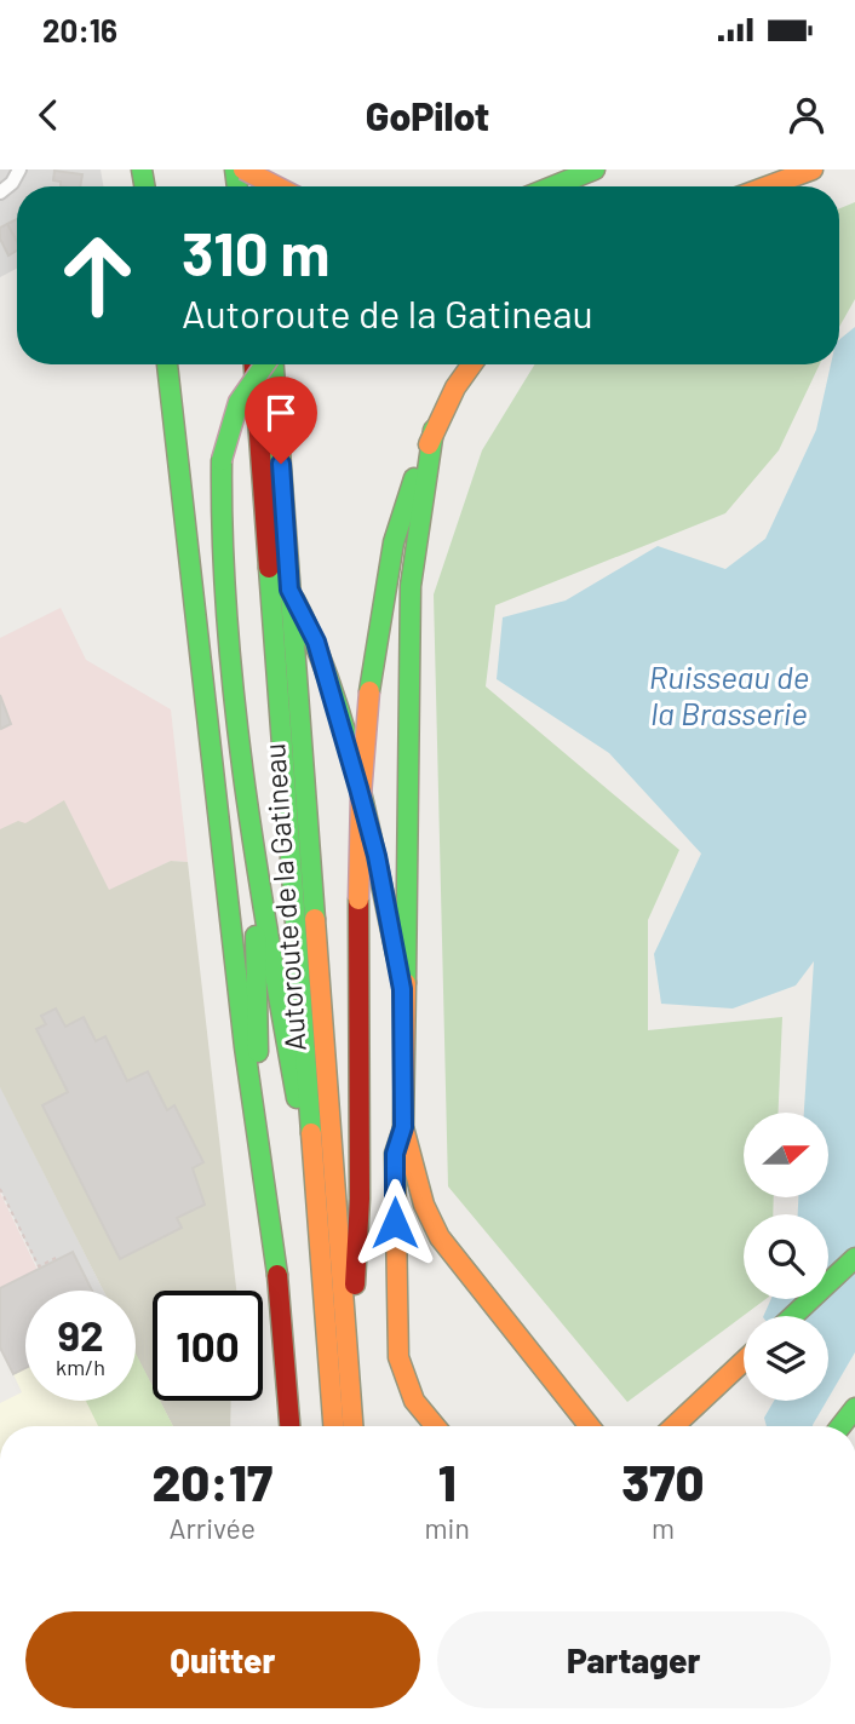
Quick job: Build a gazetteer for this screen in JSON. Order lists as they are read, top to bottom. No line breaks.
{"streets":{"main road":["Autoroute de la Gatineau"]},"water":["Ruisseau de la Brasserie"],"north":"right","page":{"status":"20:16","header":"GoPilot","turn":["310 m","Autoroute de la Gatineau"],"speed":"92 km/h","limit":"100","eta":["20:17","Arrivée","1","min","370","m"],"buttons":["Quitter","Partager"]}}
